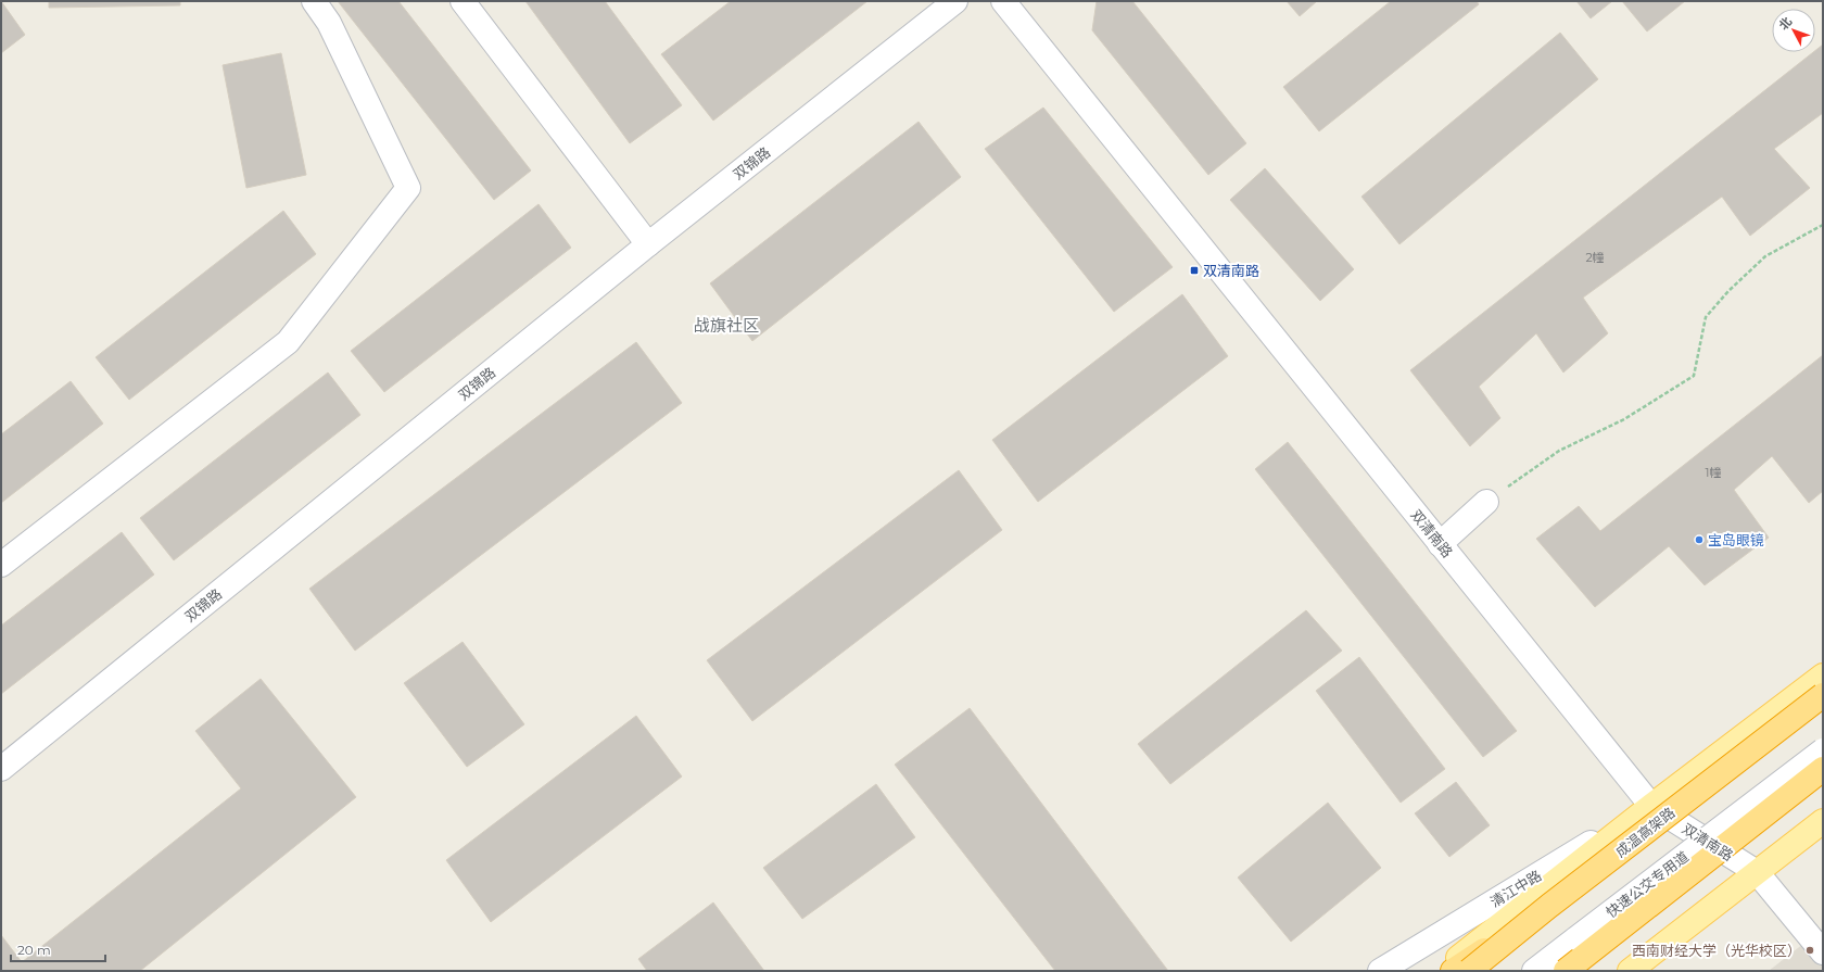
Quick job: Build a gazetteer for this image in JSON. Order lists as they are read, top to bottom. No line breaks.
{"streets":{"highway":["成温高架路"],"main road":["清江中路"],"street":["双锦路","双清南路","快速公交专用道"]},"crossings":[["双清南路","清江中路"]],"districts":["战旗社区"],"places":{"transit":["双清南路"],"other":["宝岛眼镜","西南财经大学（光华校区）"]},"house_numbers":["2幢","1幢"],"scale_bar":"20 m","north":"top left"}
